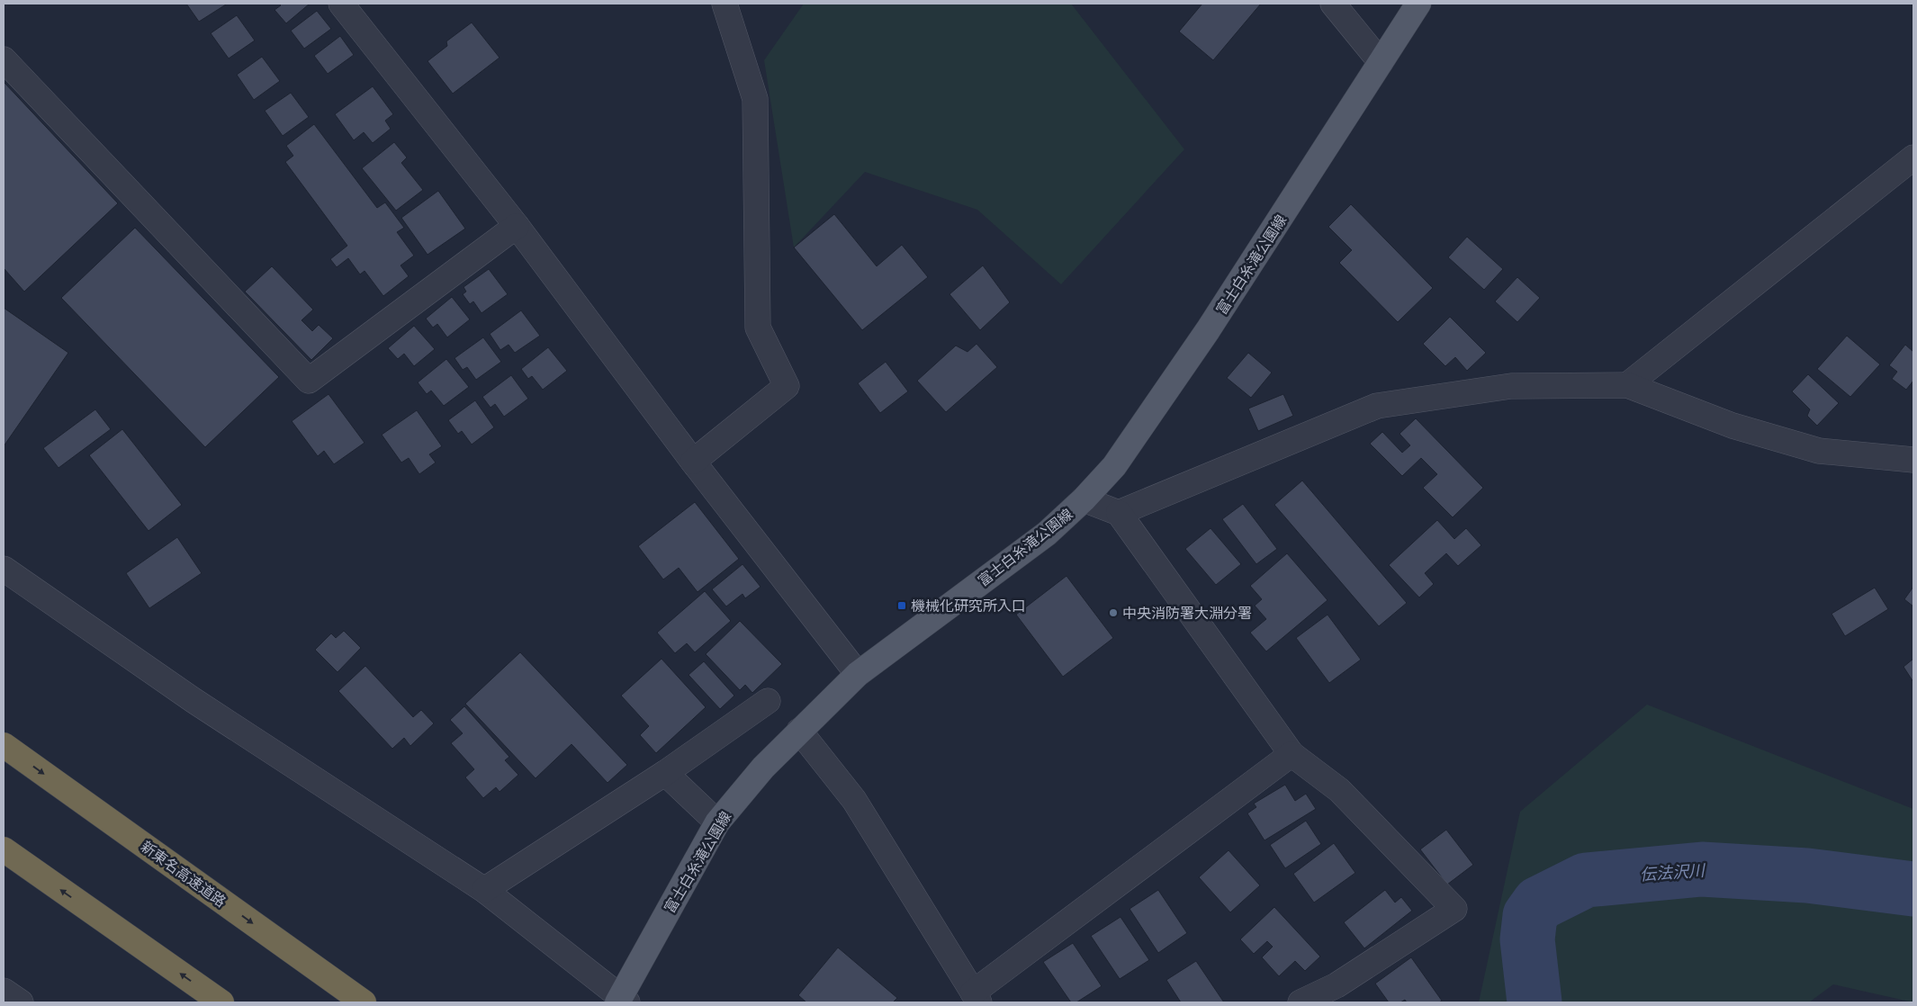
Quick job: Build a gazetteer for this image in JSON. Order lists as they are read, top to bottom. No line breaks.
{"streets":{"highway":["新東名高速道路"],"main road":["富士白糸滝公園線"]},"water":["伝法沢川"],"places":{"transit":["機械化研究所入口"],"other":["中央消防署大淵分署"]}}
